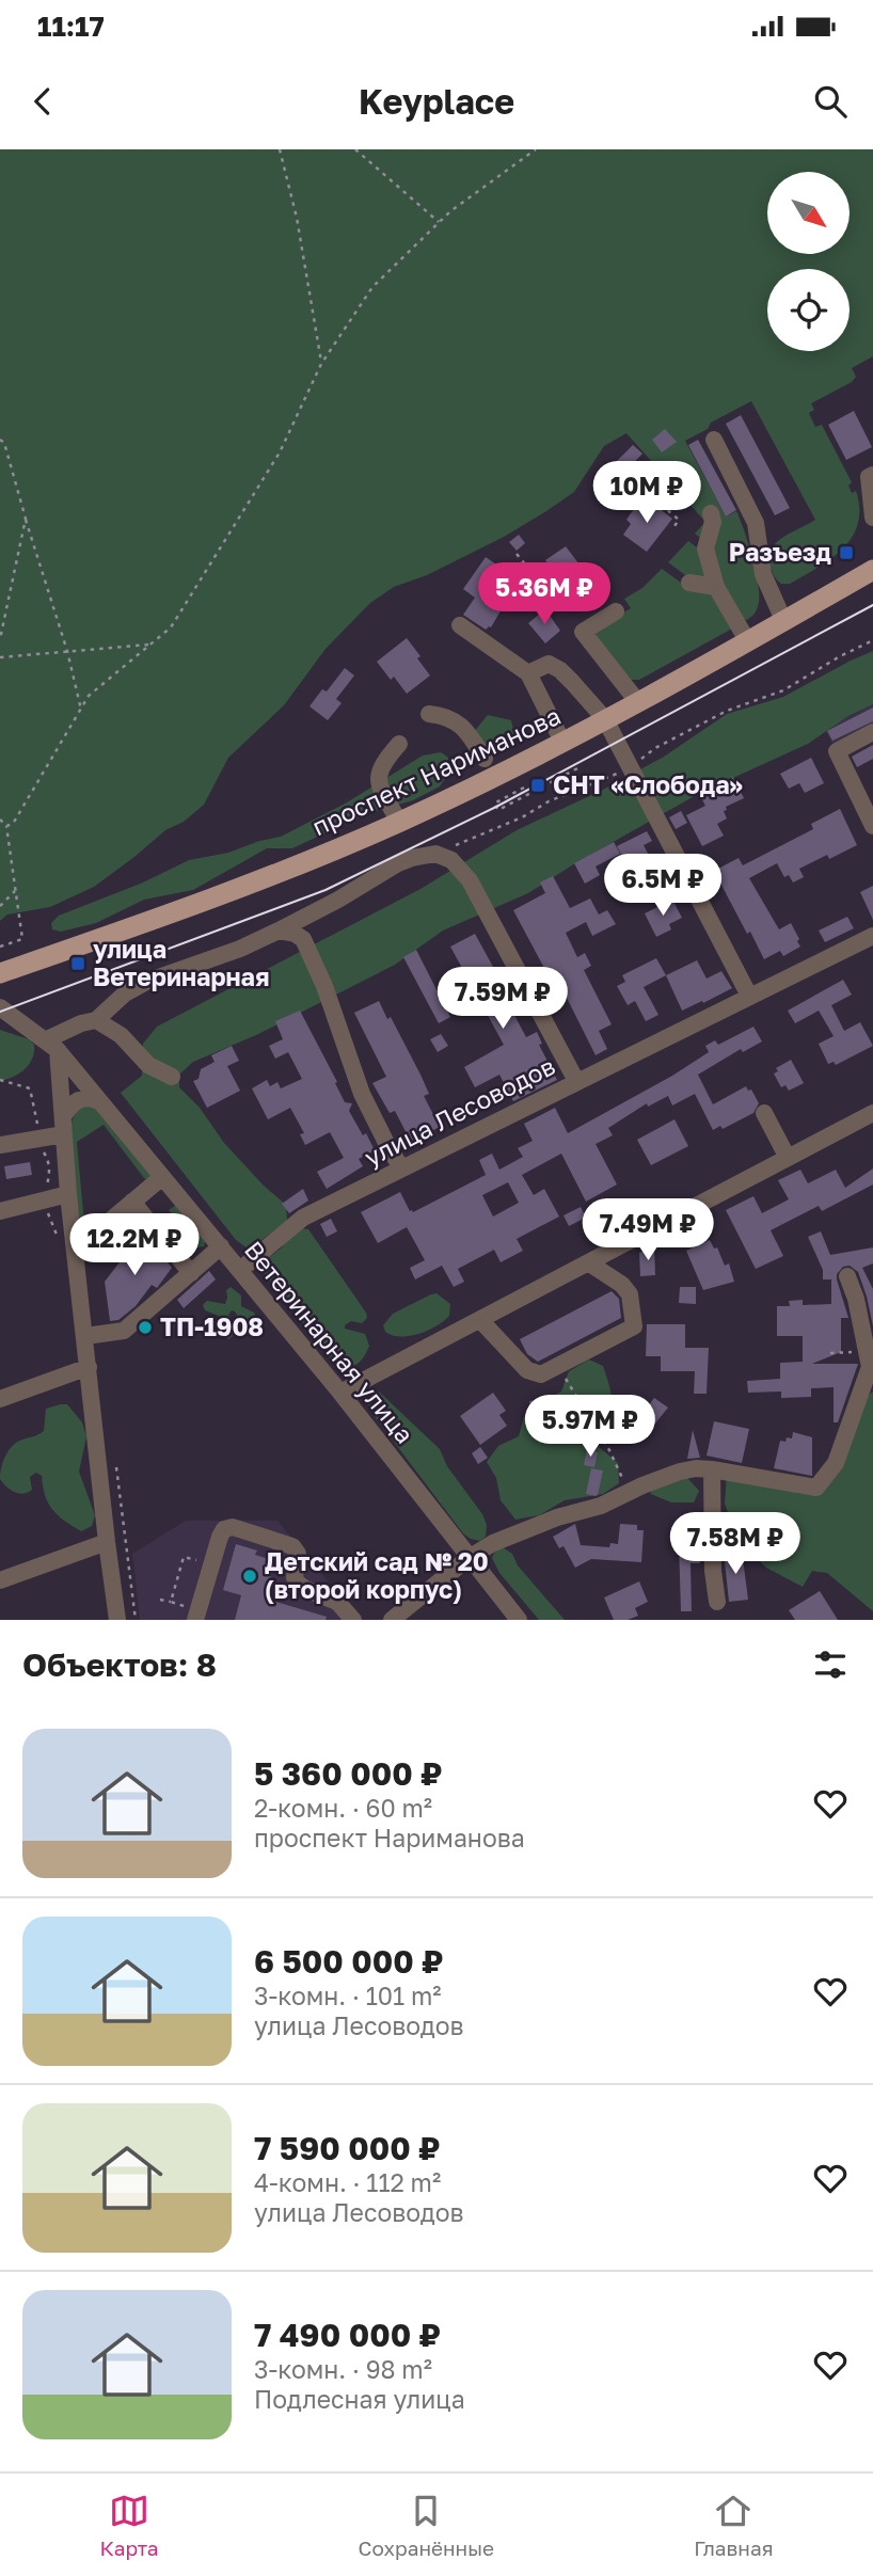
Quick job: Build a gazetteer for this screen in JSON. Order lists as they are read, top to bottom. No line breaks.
{"streets":{"main road":["проспект Нариманова"],"street":["улица Лесоводов","Ветеринарная улица"]},"crossings":[["улица Лесоводов","Ветеринарная улица"]],"places":{"transit":["Разъезд","СНТ «Слобода»","улица Ветеринарная"],"other":["ТП-1908","Детский сад № 20 (второй корпус)"]},"north":"bottom right","page":{"status":"11:17","header":"Keyplace","price":["10M ₽","5.36M ₽","6.5M ₽","7.59M ₽","7.49M ₽","12.2M ₽","5.97M ₽","7.58M ₽"],"heading":"Объектов: 8","list":[{"name":"5 360 000 ₽","note":"2-комн. · 60 m² · проспект Нариманова"},{"name":"6 500 000 ₽","note":"3-комн. · 101 m² · улица Лесоводов"},{"name":"7 590 000 ₽","note":"4-комн. · 112 m² · улица Лесоводов"},{"name":"7 490 000 ₽","note":"3-комн. · 98 m² · Подлесная улица"}],"tabs":["Карта","Сохранённые","Главная"]}}
